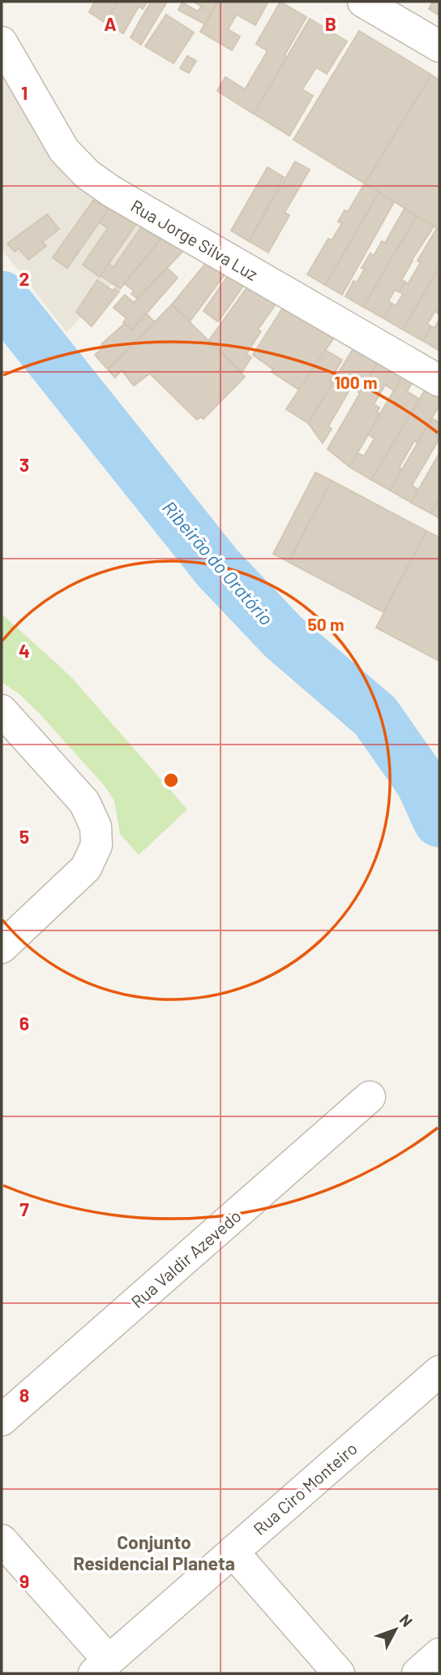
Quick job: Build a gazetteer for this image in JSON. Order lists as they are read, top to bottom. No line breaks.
{"streets":{"street":["Rua Jorge Silva Luz","Rua Valdir Azevedo","Rua Ciro Monteiro"]},"districts":["Conjunto Residencial Planeta"],"water":["Ribeirão do Oratório"],"north":"top right","grid":{"columns":["A","B"],"rows":["1","2","3","4","5","6","7","8","9"]},"rings":["100 m","50 m"]}
